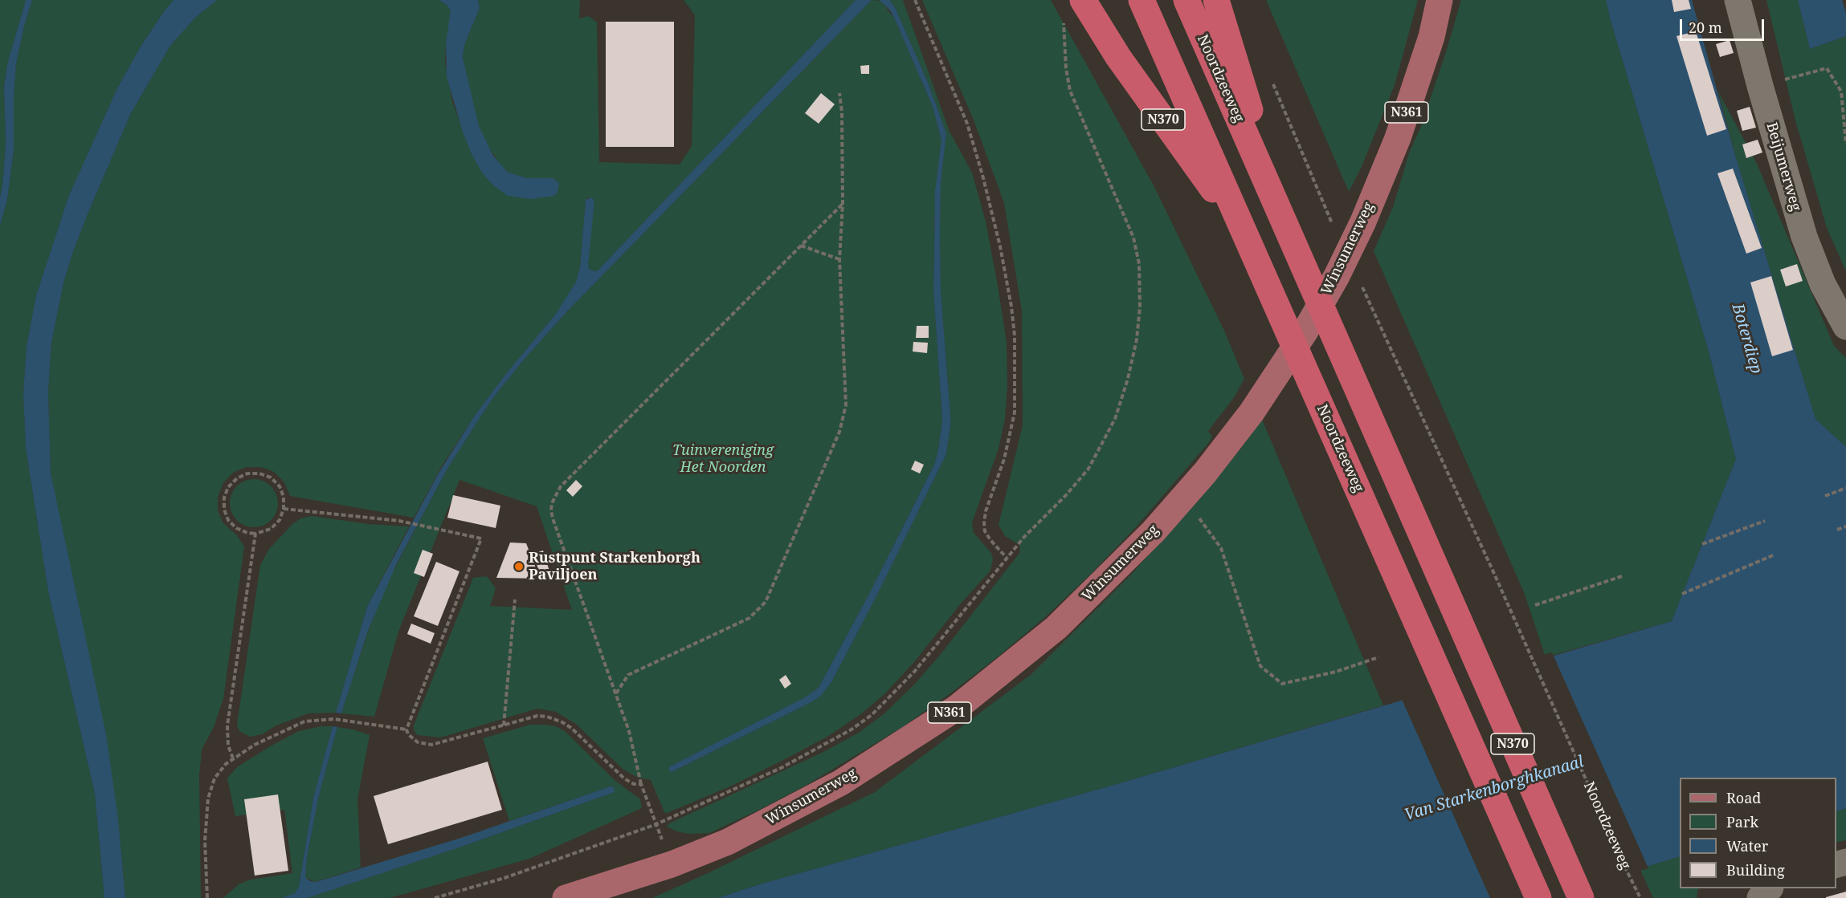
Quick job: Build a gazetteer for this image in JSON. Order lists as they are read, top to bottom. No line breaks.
{"streets":{"highway":["Noordzeeweg","N370"],"main road":["N361","Winsumerweg"],"street":["Beijumerweg"]},"crossings":[["Noordzeeweg","N370"]],"water":["Boterdiep","Van Starkenborghkanaal"],"parks":["Tuinvereniging Het Noorden"],"places":["Rustpunt Starkenborgh Paviljoen"],"legend":["Road","Park","Water","Building"],"scale_bar":"20 m"}
